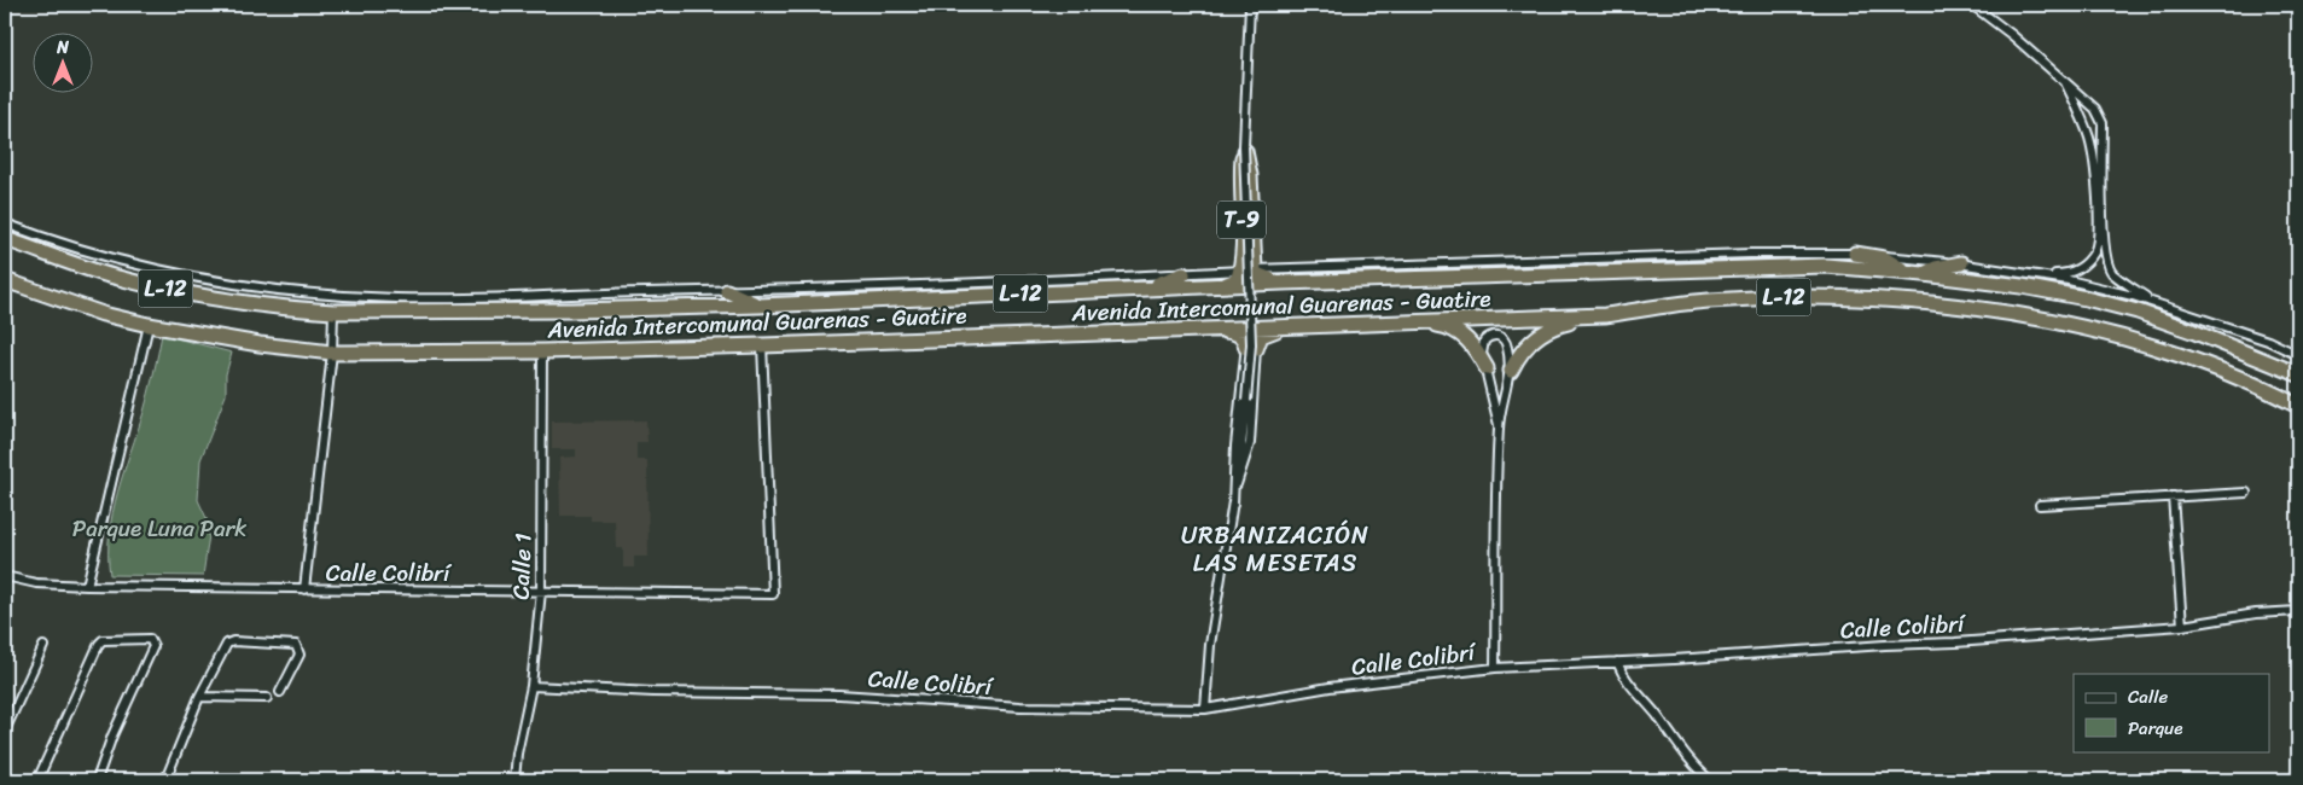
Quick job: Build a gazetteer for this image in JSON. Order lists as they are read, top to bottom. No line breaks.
{"streets":{"highway":["T-9","L-12","Avenida Intercomunal Guarenas - Guatire"],"street":["Calle 1","Calle Colibrí"]},"crossings":[["T-9","Avenida Intercomunal Guarenas - Guatire"],["Avenida Intercomunal Guarenas - Guatire","Calle 1"],["Avenida Intercomunal Guarenas - Guatire","Calle Colibrí"],["Calle 1","Calle Colibrí"]],"districts":["URBANIZACIÓN LAS MESETAS"],"parks":["Parque Luna Park"],"legend":["Calle","Parque"],"north":"top"}
